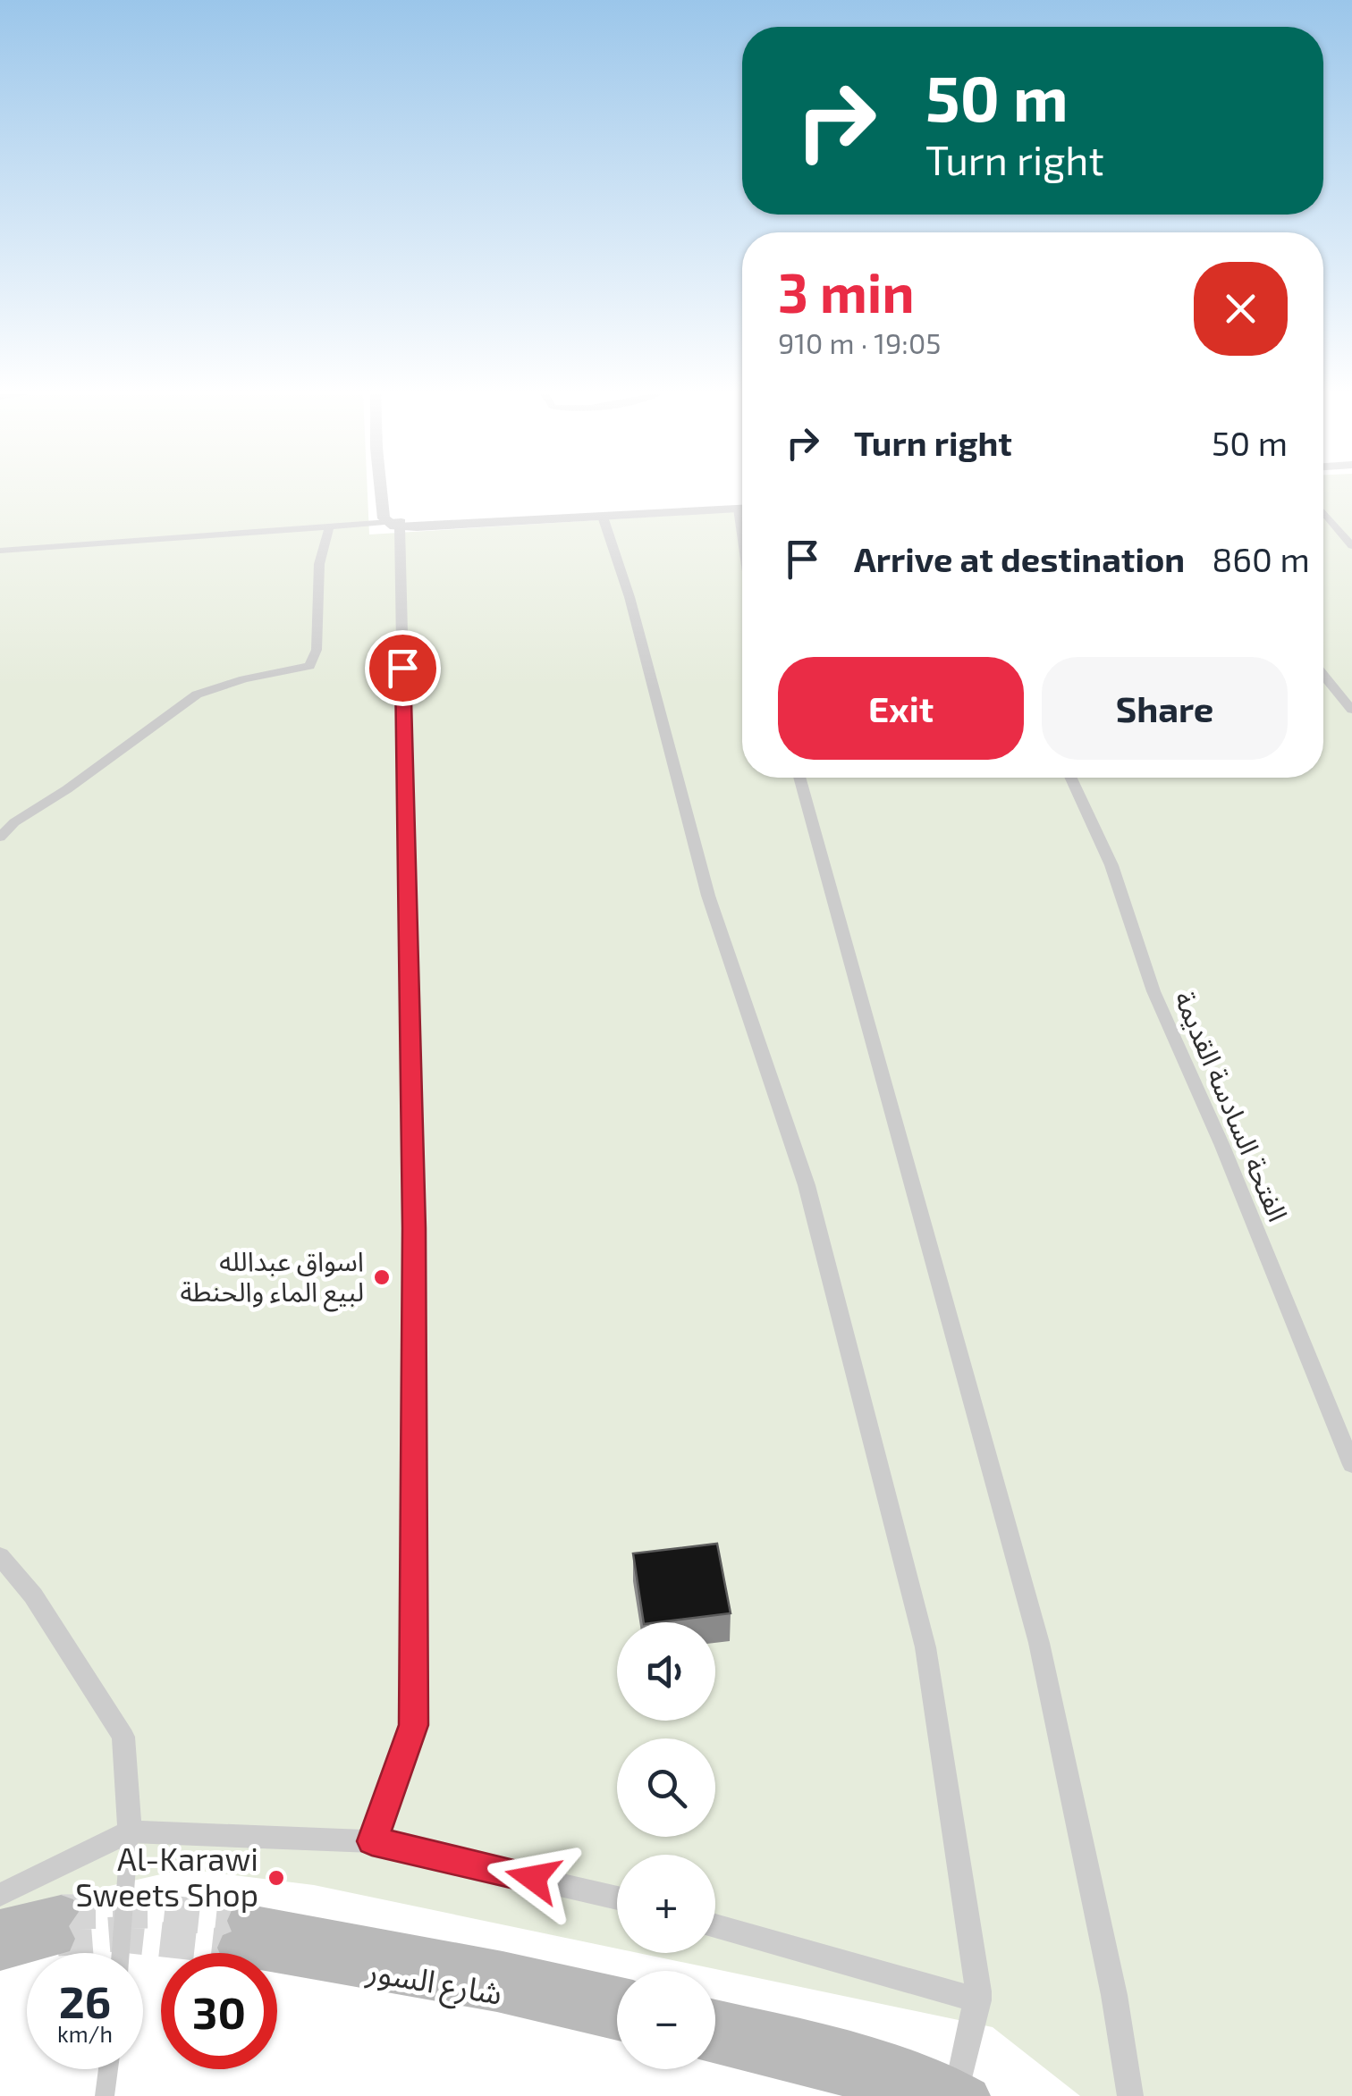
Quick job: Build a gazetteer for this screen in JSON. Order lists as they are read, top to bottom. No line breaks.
{"streets":{"main road":["شارع السور"],"street":["الفتحة السادسة القديمة"]},"places":["اسواق عبدالله لبيع الماء والحنطة","Al-Karawi Sweets Shop"],"page":{"turn":["50 m","Turn right"],"heading":["3 min","910 m · 19:05"],"list":[{"name":"Turn right","value":"50 m"},{"name":"Arrive at destination","value":"860 m"}],"buttons":["Exit","Share"],"map_buttons":["+","−"],"speed":"26 km/h","limit":"30"}}
